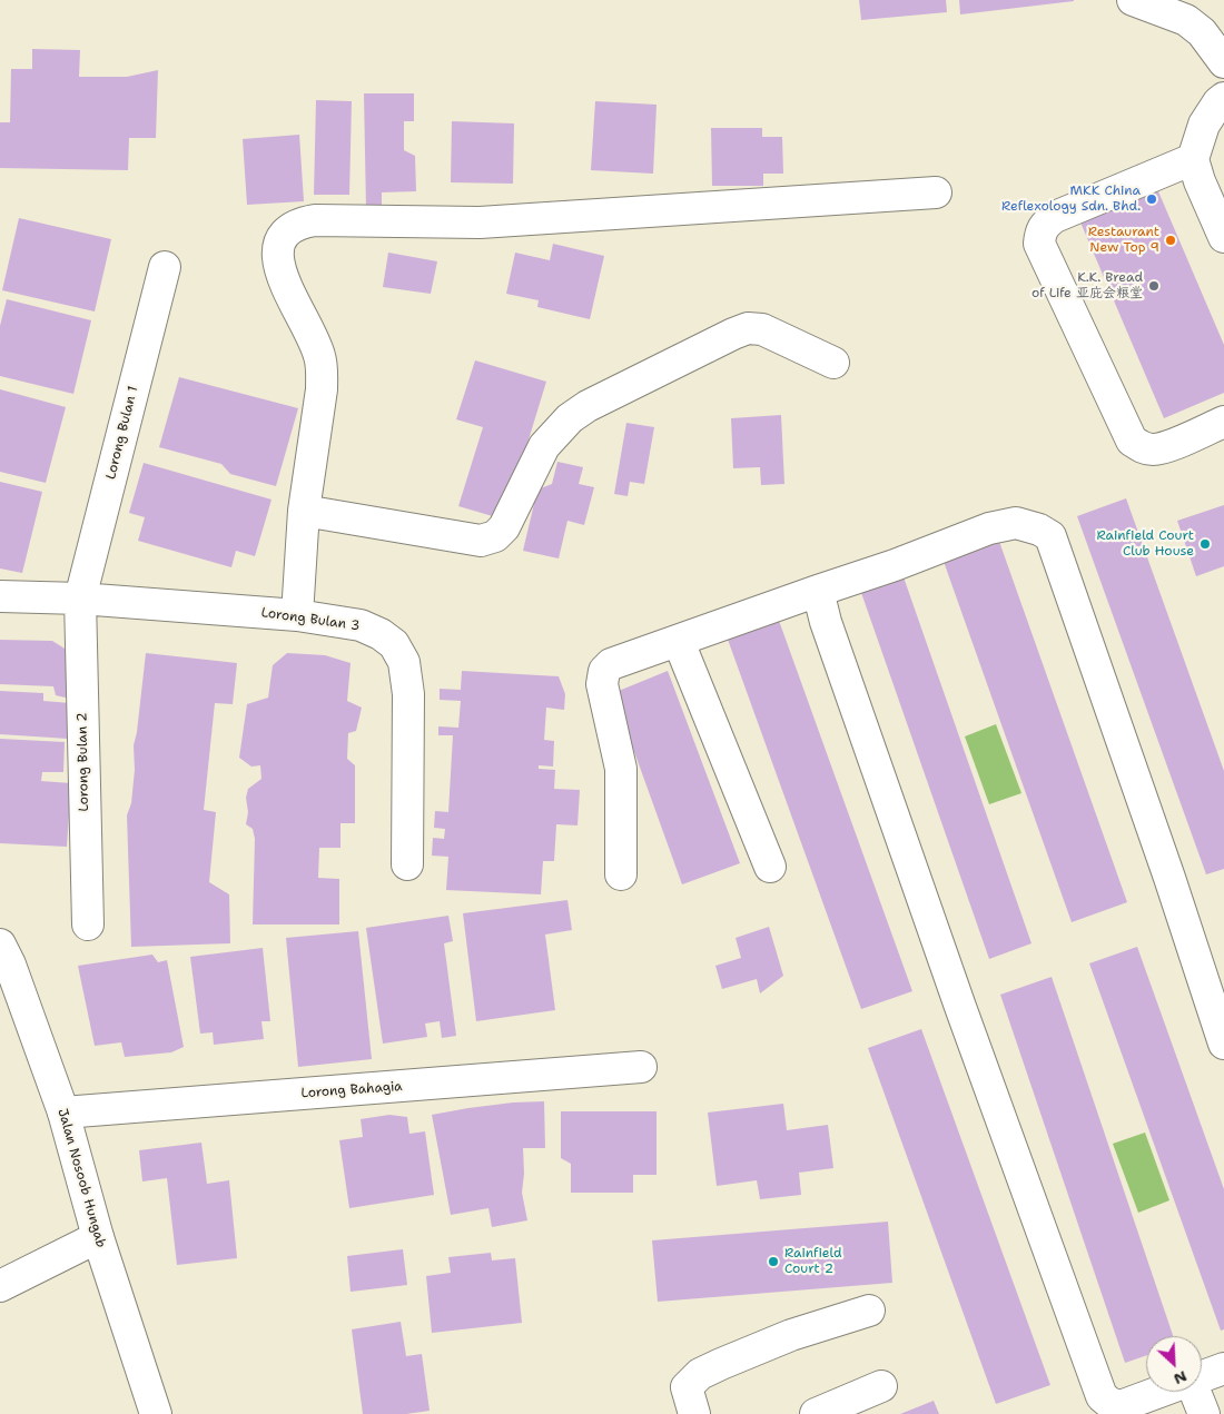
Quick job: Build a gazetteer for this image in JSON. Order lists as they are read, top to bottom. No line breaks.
{"streets":{"street":["Lorong Bulan 1","Lorong Bulan 3","Lorong Bulan 2","Lorong Bahagia","Jalan Nosoob Hungab"]},"crossings":[["Lorong Bulan 1","Lorong Bulan 3"],["Lorong Bulan 1","Lorong Bulan 2"],["Lorong Bulan 3","Lorong Bulan 2"],["Lorong Bahagia","Jalan Nosoob Hungab"]],"places":["MKK China Reflexology Sdn. Bhd.","Restaurant New Top 9","K.K. Bread of Life 亚庇会粮堂","Rainfield Court Club House","Rainfield Court 2"],"north":"bottom right"}
